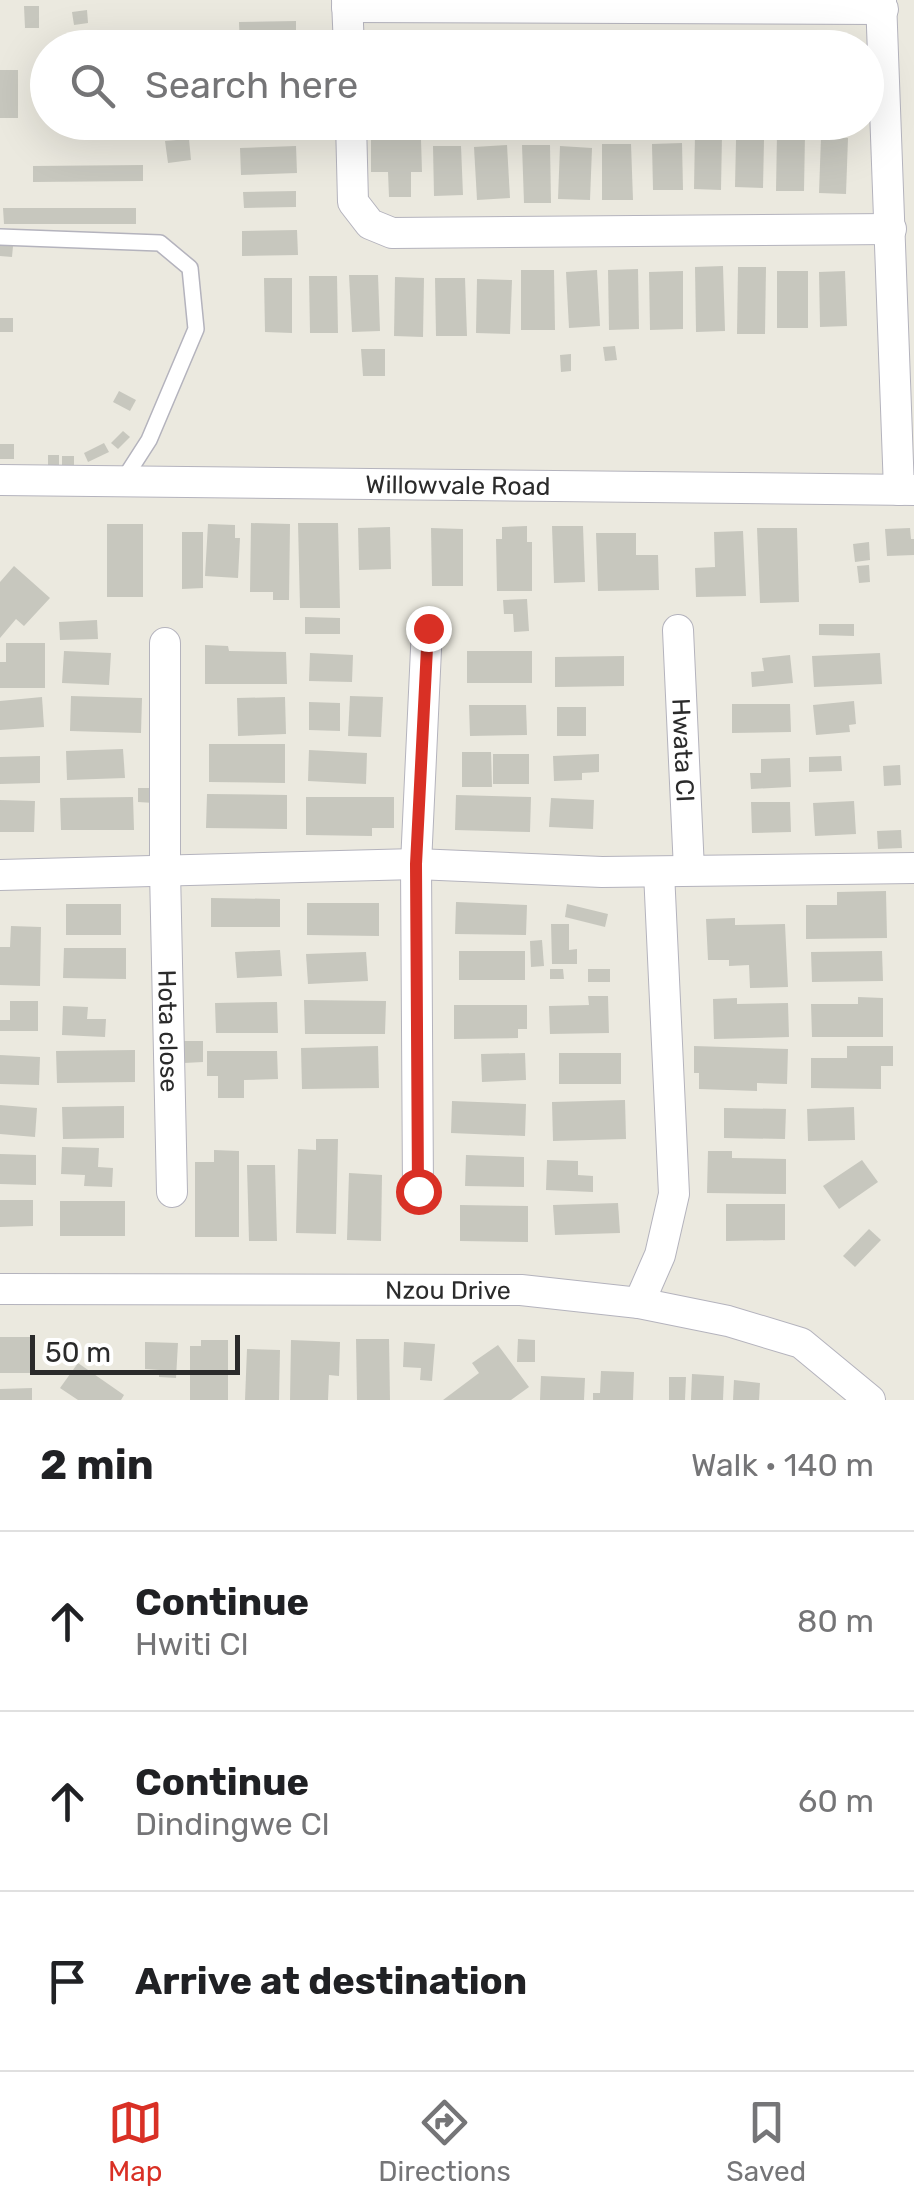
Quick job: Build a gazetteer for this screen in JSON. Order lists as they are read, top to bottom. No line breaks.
{"streets":{"street":["Willowvale Road","Hwata Cl","Hota close","Nzou Drive"]},"crossings":[["Hwata Cl","Nzou Drive"]],"scale_bar":"50 m","page":{"search":"Search here","scale":"50 m","heading":["2 min","Walk · 140 m"],"list":[["Continue","Hwiti Cl","80 m"],["Continue","Dindingwe Cl","60 m"],"Arrive at destination"],"nav":["Map","Directions","Saved"]}}
